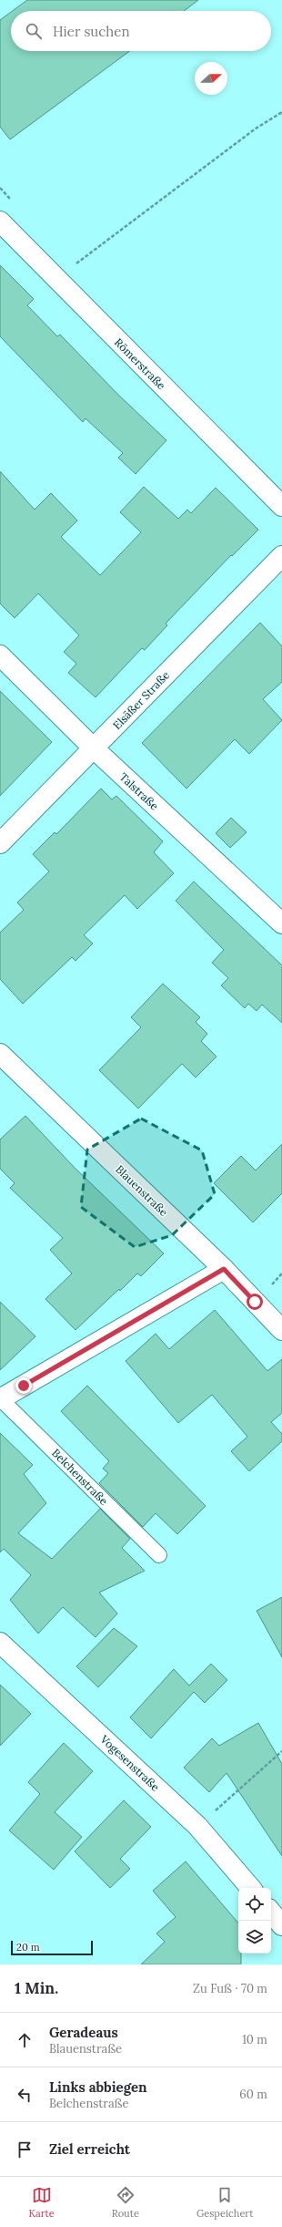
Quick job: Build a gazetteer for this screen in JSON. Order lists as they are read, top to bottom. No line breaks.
{"streets":{"street":["Römerstraße","Elsäßer Straße","Talstraße","Blauenstraße","Belchenstraße","Vogesenstraße"]},"crossings":[["Elsäßer Straße","Talstraße"],["Blauenstraße","Belchenstraße"]],"scale_bar":"20 m","north":"right","page":{"search":"Hier suchen","scale":"20 m","heading":["1 Min.","Zu Fuß · 70 m"],"list":[["Geradeaus","Blauenstraße","10 m"],["Links abbiegen","Belchenstraße","60 m"],"Ziel erreicht"],"nav":["Karte","Route","Gespeichert"]}}
